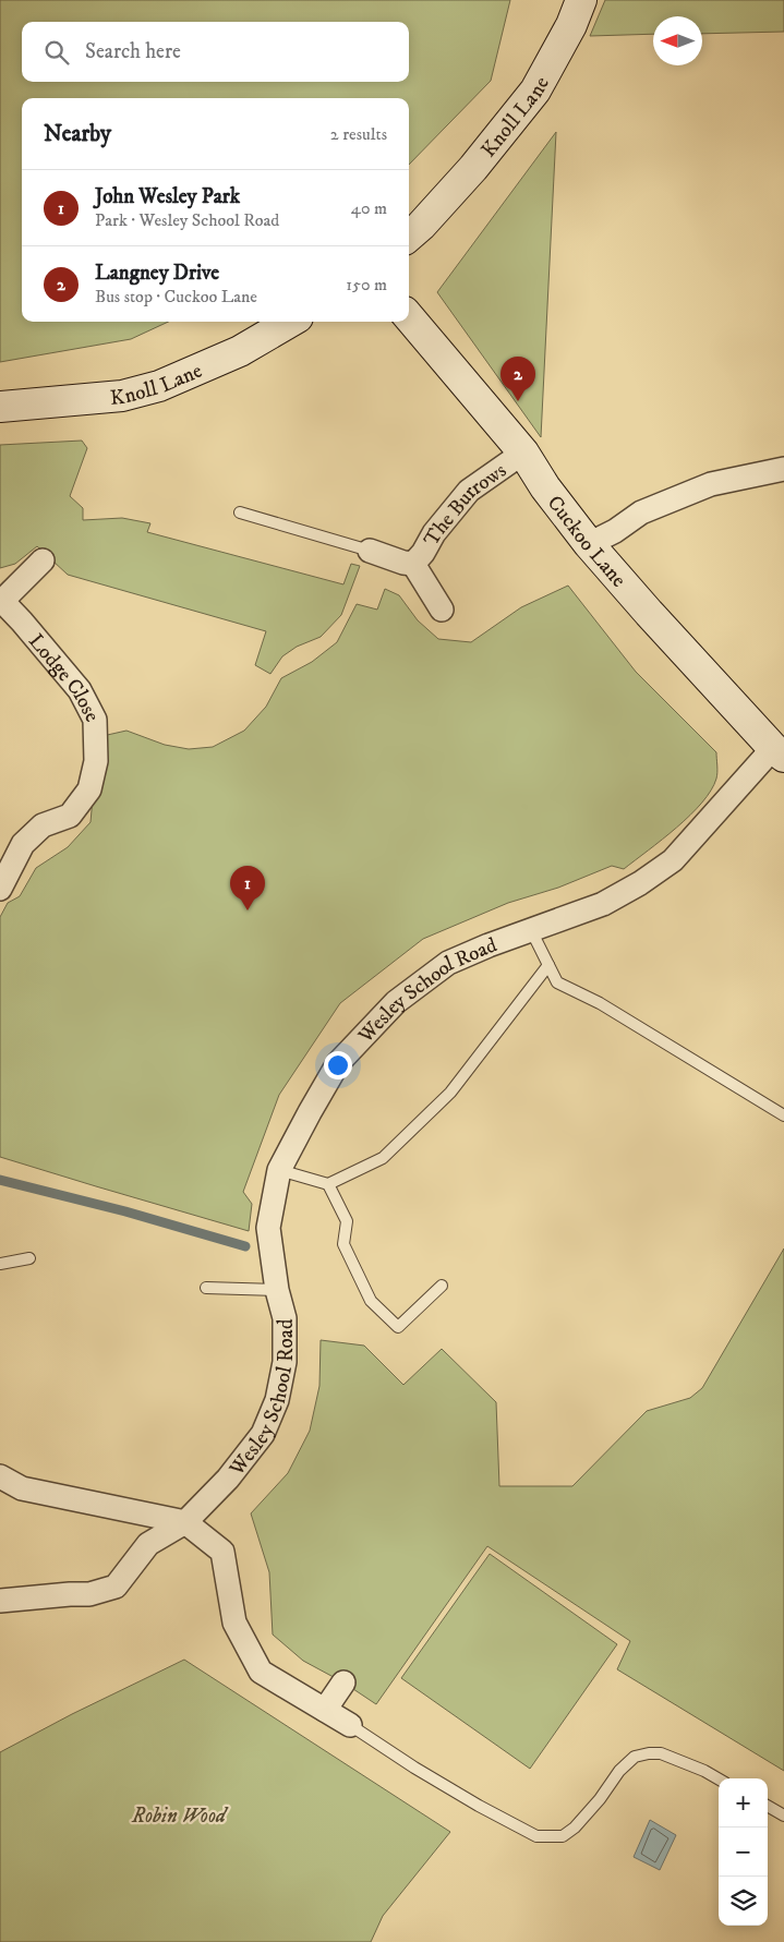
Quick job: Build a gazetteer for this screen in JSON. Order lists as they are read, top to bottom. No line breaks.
{"streets":{"street":["Knoll Lane","The Burrows","Cuckoo Lane","Lodge Close","Wesley School Road"]},"crossings":[["The Burrows","Cuckoo Lane"],["Cuckoo Lane","Wesley School Road"]],"parks":["Robin Wood"],"north":"left","page":{"search":"Search here","heading":["Nearby","2 results"],"list":[{"mark":"1","name":"John Wesley Park","note":"Park · Wesley School Road","value":"40 m"},{"mark":"2","name":"Langney Drive","note":"Bus stop · Cuckoo Lane","value":"150 m"}],"pins":["2","1"],"map_buttons":["+","−"]}}
